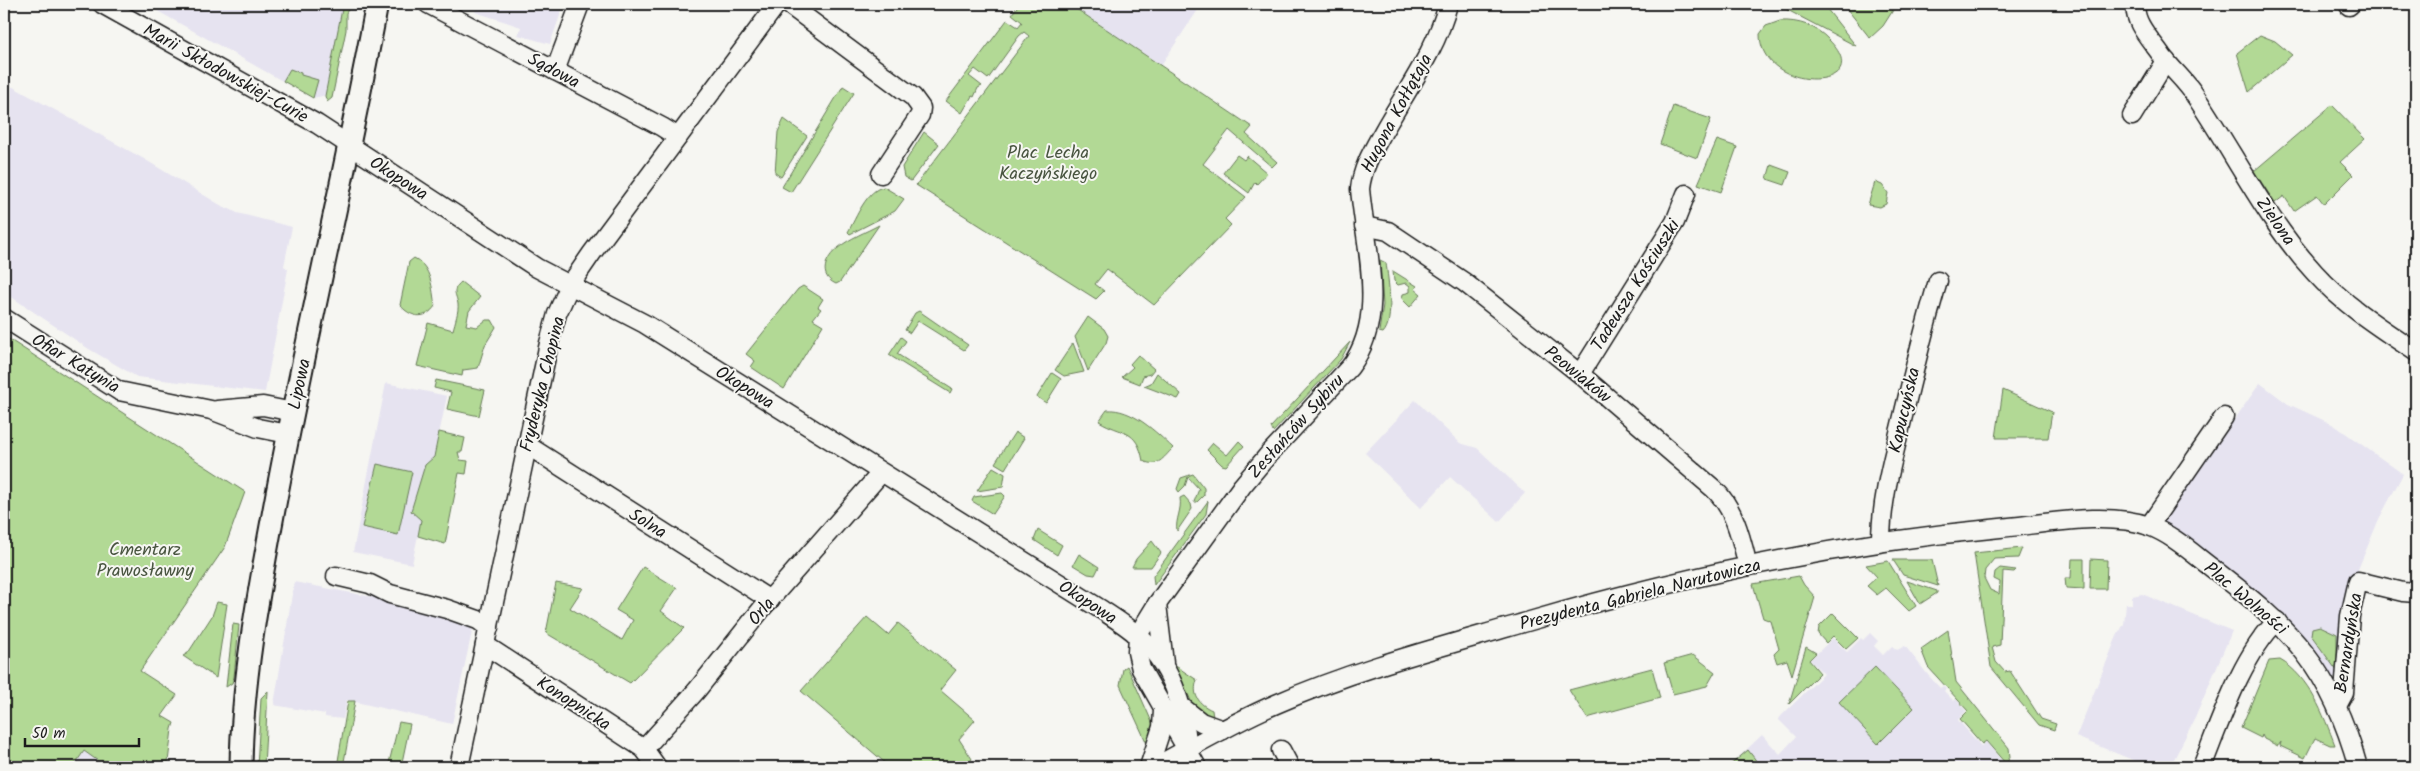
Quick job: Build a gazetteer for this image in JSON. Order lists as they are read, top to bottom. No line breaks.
{"streets":{"street":["Sądowa","Marii Skłodowskiej-Curie","Hugona Kołłątaja","Okopowa","Zielona","Tadeusza Kościuszki","Ofiar Katynia","Peowiaków","Lipowa","Fryderyka Chopina","Kapucyńska","Zesłańców Sybiru","Solna","Prezydenta Gabriela Narutowicza","Plac Wolności","Orla","Bernardyńska","Konopnicka"]},"crossings":[["Sądowa","Fryderyka Chopina"],["Marii Skłodowskiej-Curie","Okopowa"],["Marii Skłodowskiej-Curie","Lipowa"],["Hugona Kołłątaja","Peowiaków"],["Hugona Kołłątaja","Zesłańców Sybiru"],["Okopowa","Lipowa"],["Okopowa","Fryderyka Chopina"],["Okopowa","Zesłańców Sybiru"],["Okopowa","Prezydenta Gabriela Narutowicza"],["Okopowa","Orla"],["Tadeusza Kościuszki","Peowiaków"],["Ofiar Katynia","Lipowa"],["Peowiaków","Zesłańców Sybiru"],["Peowiaków","Prezydenta Gabriela Narutowicza"],["Fryderyka Chopina","Solna"],["Fryderyka Chopina","Konopnicka"],["Kapucyńska","Prezydenta Gabriela Narutowicza"],["Solna","Orla"],["Prezydenta Gabriela Narutowicza","Plac Wolności"],["Plac Wolności","Bernardyńska"],["Orla","Konopnicka"]],"parks":["Plac Lecha Kaczyńskiego","Cmentarz Prawosławny"],"scale_bar":"50 m"}
